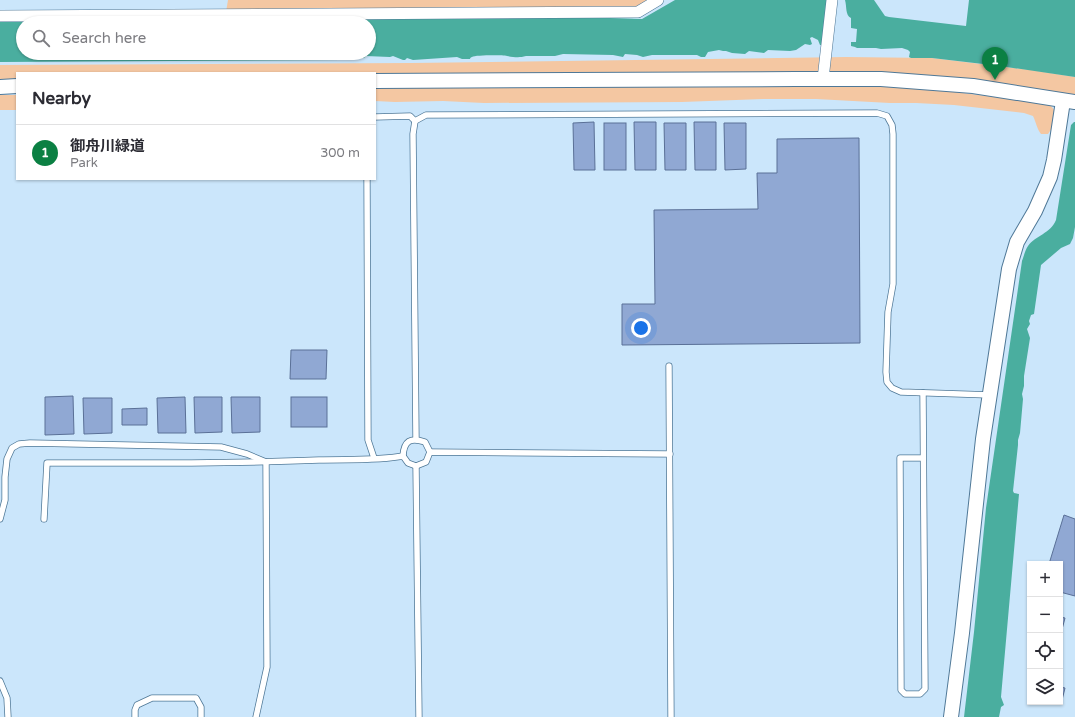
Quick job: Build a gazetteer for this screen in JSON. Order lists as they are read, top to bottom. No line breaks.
{"page":{"search":"Search here","pins":"1","heading":"Nearby","list":[{"mark":"1","name":"御舟川緑道","note":"Park","value":"300 m"}],"map_buttons":["+","−"]}}
